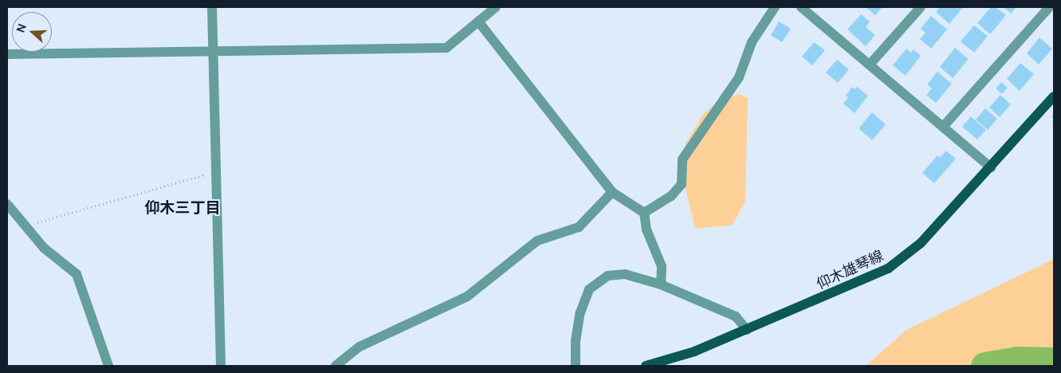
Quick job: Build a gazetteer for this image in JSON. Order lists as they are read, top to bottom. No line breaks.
{"streets":{"main road":["仰木雄琴線"]},"districts":["仰木三丁目"],"north":"left"}
